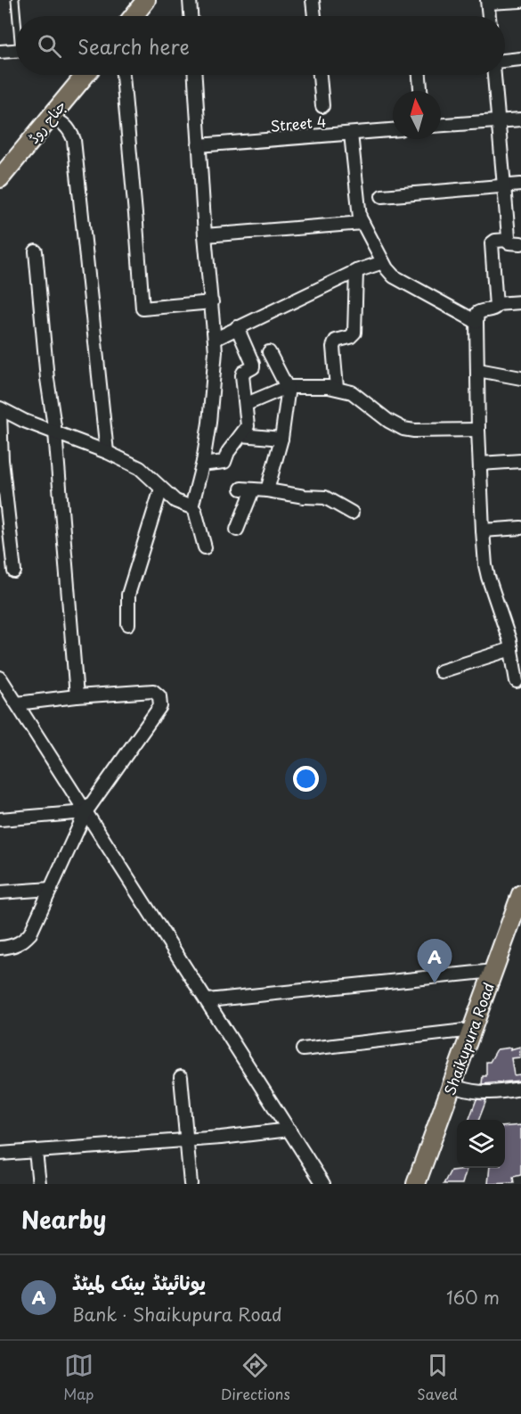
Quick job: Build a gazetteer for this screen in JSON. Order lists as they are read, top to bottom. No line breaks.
{"streets":{"main road":["جناح روڈ","Shaikupura Road"],"street":["Street 4"]},"north":"top","page":{"search":"Search here","pins":"A","heading":"Nearby","list":[{"mark":"A","name":"یونائیٹڈ بینک لمیٹڈ","note":"Bank · Shaikupura Road","value":"160 m"}],"nav":["Map","Directions","Saved"]}}
